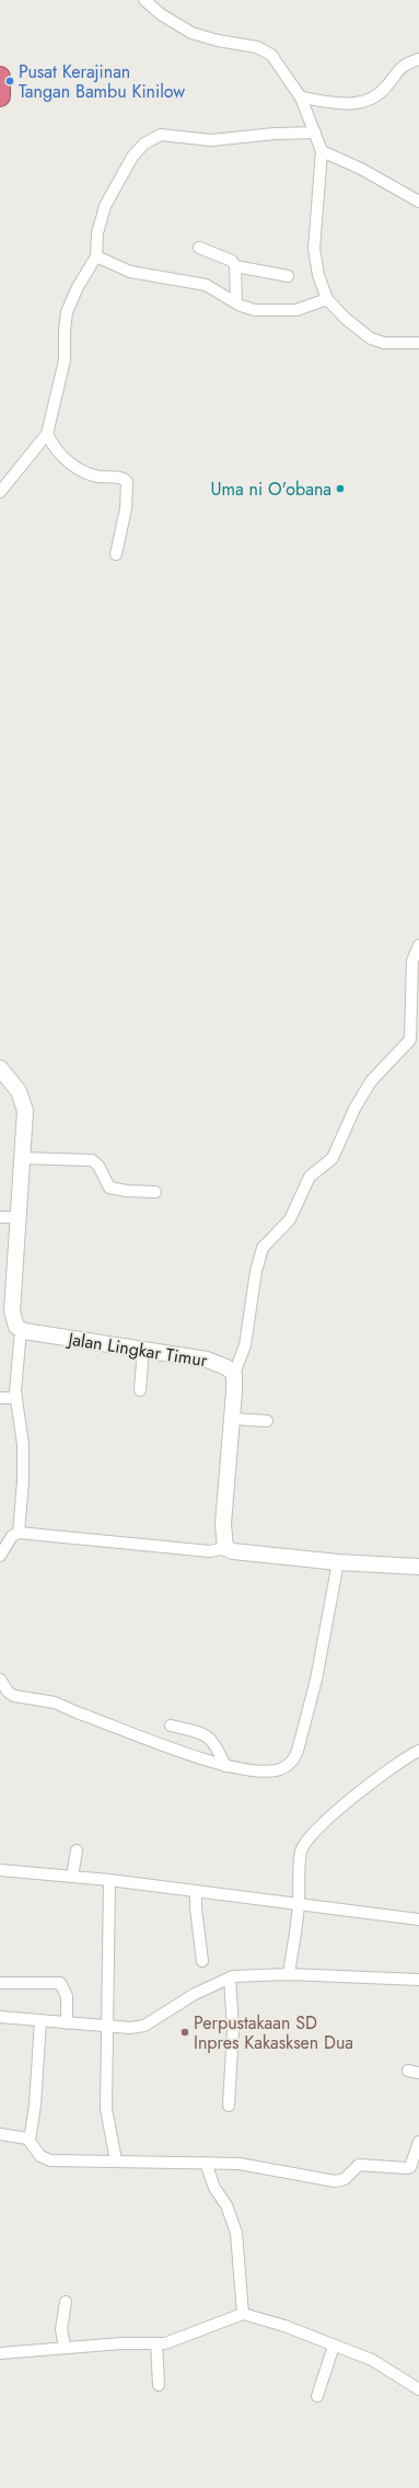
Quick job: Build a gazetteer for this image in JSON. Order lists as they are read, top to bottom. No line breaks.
{"streets":{"main road":["Jalan Lingkar Timur"]},"places":["Pusat Kerajinan Tangan Bambu Kinilow","Uma ni O'obana","Perpustakaan SD Inpres Kakasksen Dua"]}
